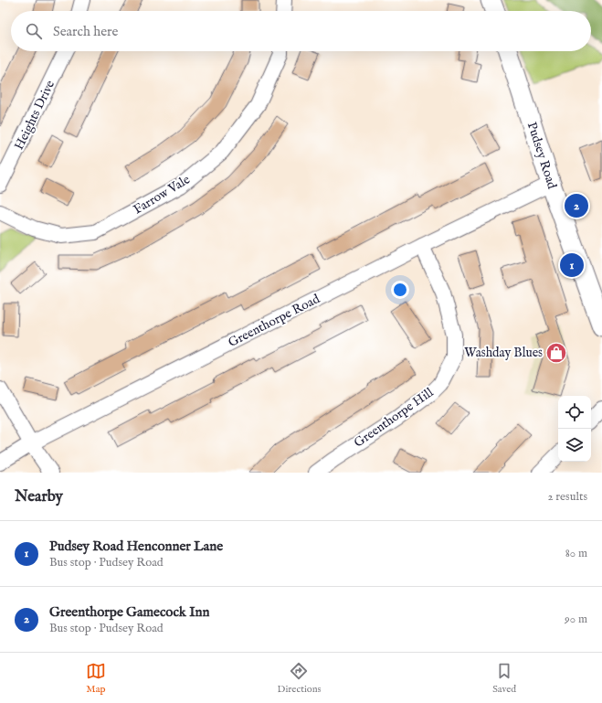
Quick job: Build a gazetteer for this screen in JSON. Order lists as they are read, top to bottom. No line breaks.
{"streets":{"main road":["Pudsey Road"],"street":["Heights Drive","Farrow Vale","Greenthorpe Road","Greenthorpe Hill"]},"crossings":[["Pudsey Road","Greenthorpe Road"],["Greenthorpe Road","Greenthorpe Hill"]],"places":{"shop":["Washday Blues"]},"page":{"search":"Search here","pins":["2","1"],"heading":["Nearby","2 results"],"list":[{"mark":"1","name":"Pudsey Road Henconner Lane","note":"Bus stop · Pudsey Road","value":"80 m"},{"mark":"2","name":"Greenthorpe Gamecock Inn","note":"Bus stop · Pudsey Road","value":"90 m"}],"nav":["Map","Directions","Saved"]}}
